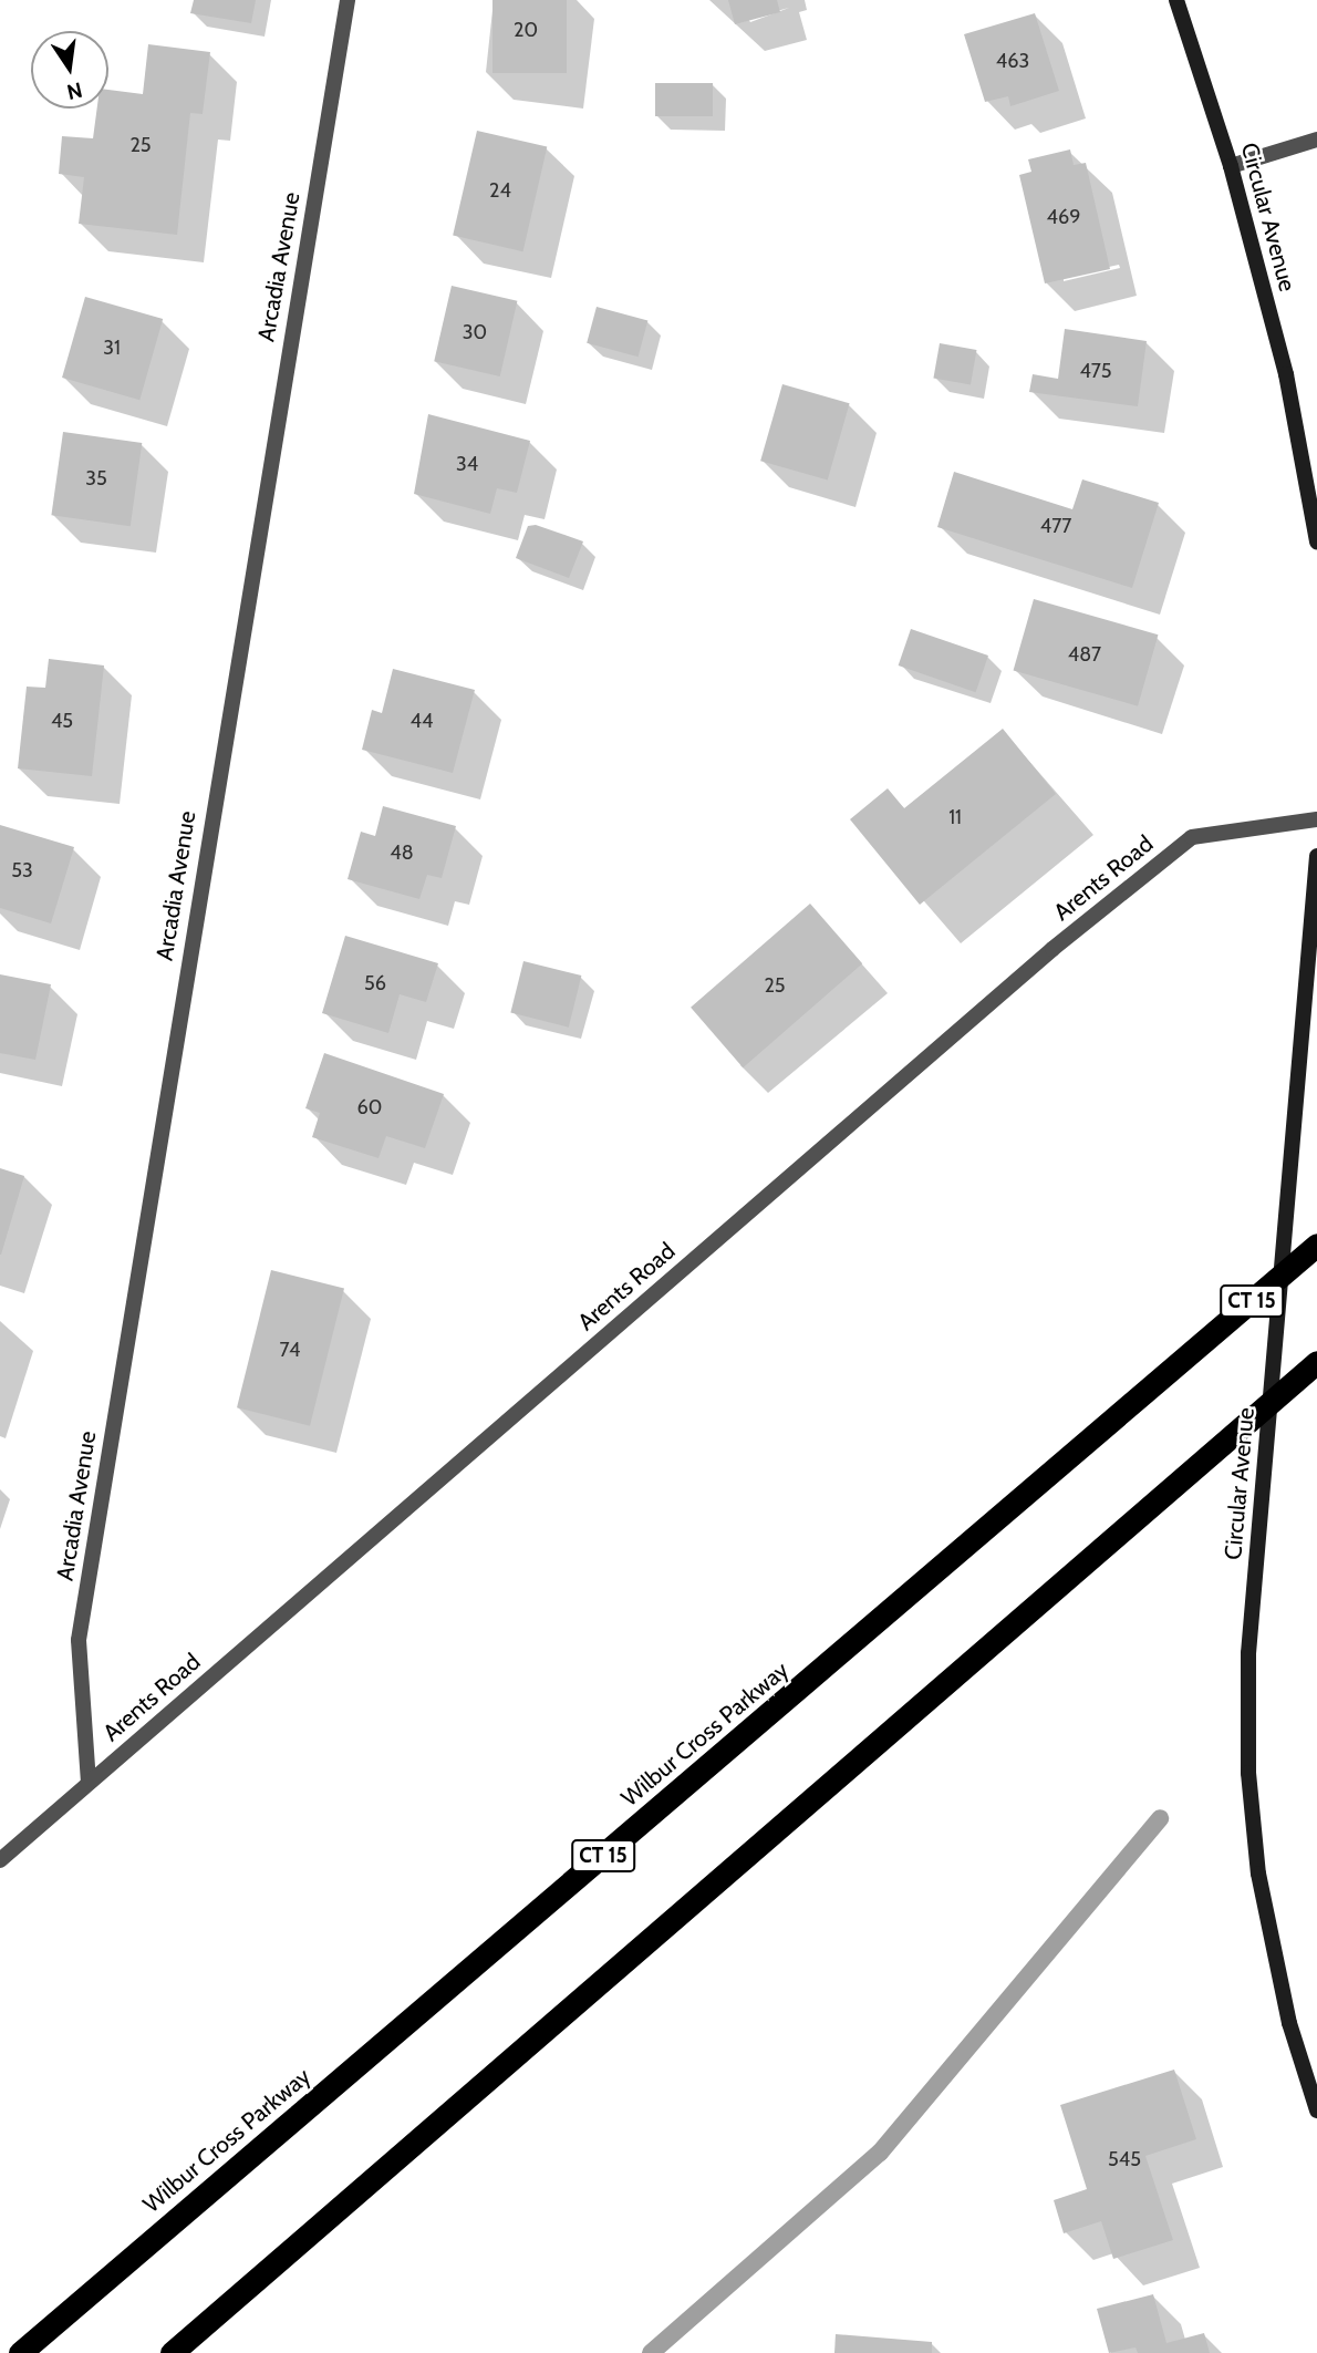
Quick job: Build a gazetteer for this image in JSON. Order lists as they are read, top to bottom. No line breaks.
{"streets":{"highway":["CT 15","Wilbur Cross Parkway"],"main road":["Circular Avenue"],"street":["Arcadia Avenue","Arents Road"]},"crossings":[["Arcadia Avenue","Arents Road"]],"house_numbers":["20","463","25","24","469","30","31","475","34","35","477","487","45","44","11","48","53","56","25","60","74","545"],"north":"bottom"}
